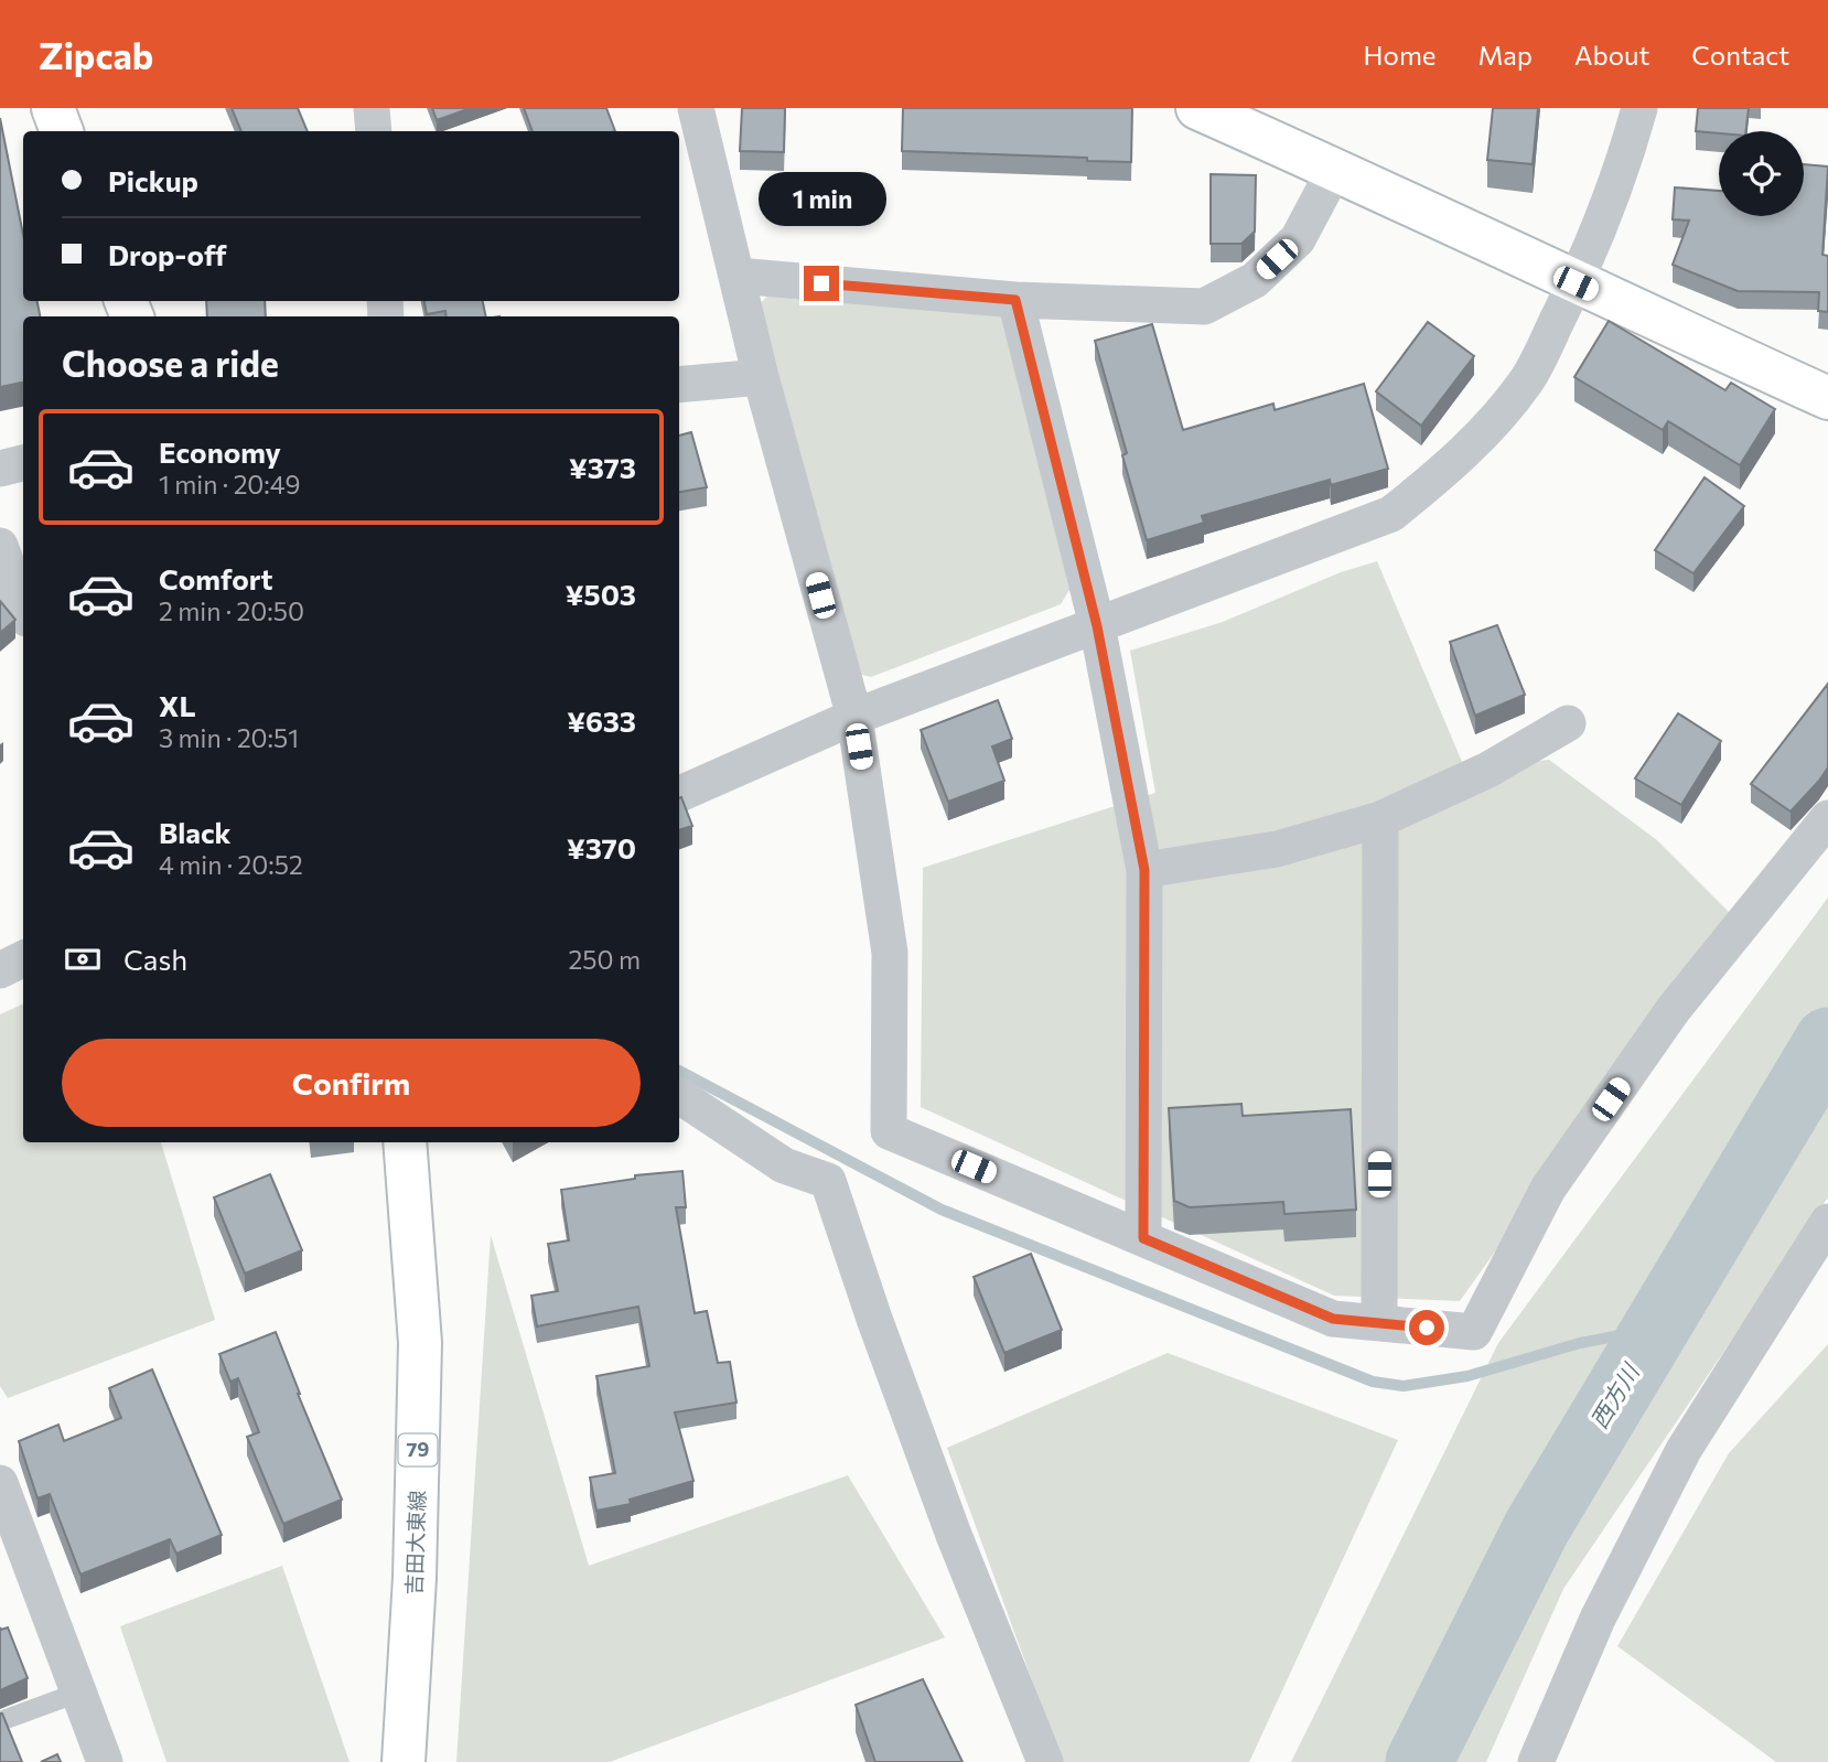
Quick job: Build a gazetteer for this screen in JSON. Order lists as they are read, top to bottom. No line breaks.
{"streets":{"street":["79","吉田大東線"]},"water":["西方川"],"page":{"header":"Zipcab","nav":["Home","Map","About","Contact"],"banner":["Pickup","Drop-off"],"bubble":"1 min","heading":"Choose a ride","list":[{"name":"Economy","note":"1 min · 20:49","value":"¥373"},{"name":"Comfort","note":"2 min · 20:50","value":"¥503"},{"name":"XL","note":"3 min · 20:51","value":"¥633"},{"name":"Black","note":"4 min · 20:52","value":"¥370"}],"pay":["Cash","250 m"],"buttons":"Confirm"}}
